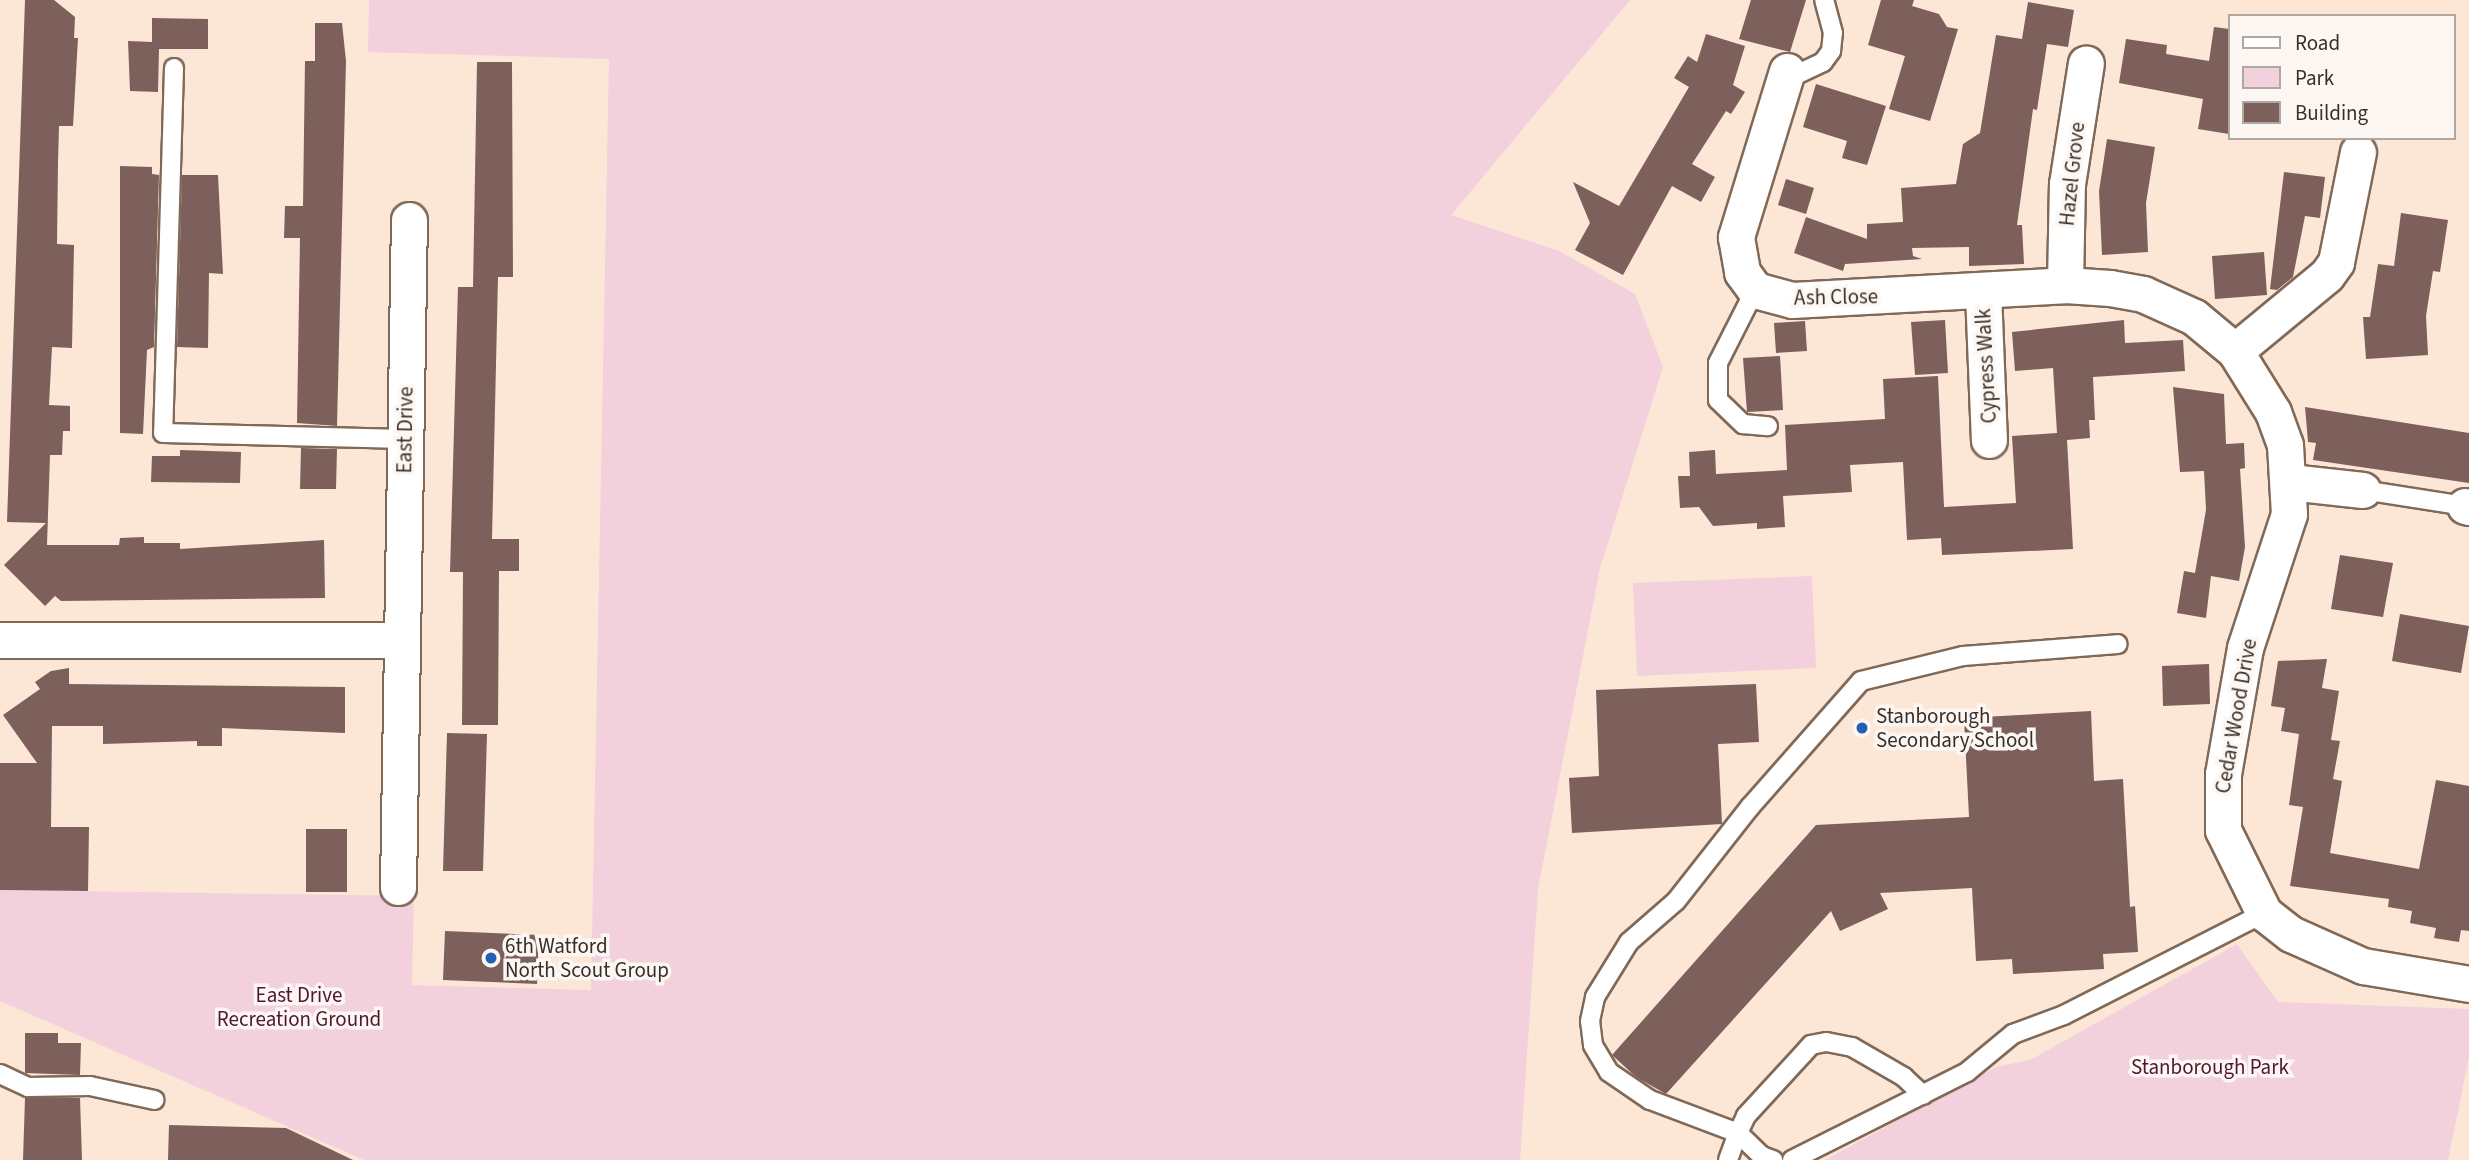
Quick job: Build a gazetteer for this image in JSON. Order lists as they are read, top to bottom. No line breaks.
{"streets":{"street":["Hazel Grove","Ash Close","Cypress Walk","East Drive","Cedar Wood Drive"]},"crossings":[["Hazel Grove","Ash Close"],["Ash Close","Cypress Walk"],["Ash Close","Cedar Wood Drive"]],"parks":["East Drive Recreation Ground","Stanborough Park"],"places":["Stanborough Secondary School","6th Watford North Scout Group"],"legend":["Road","Park","Building"]}
